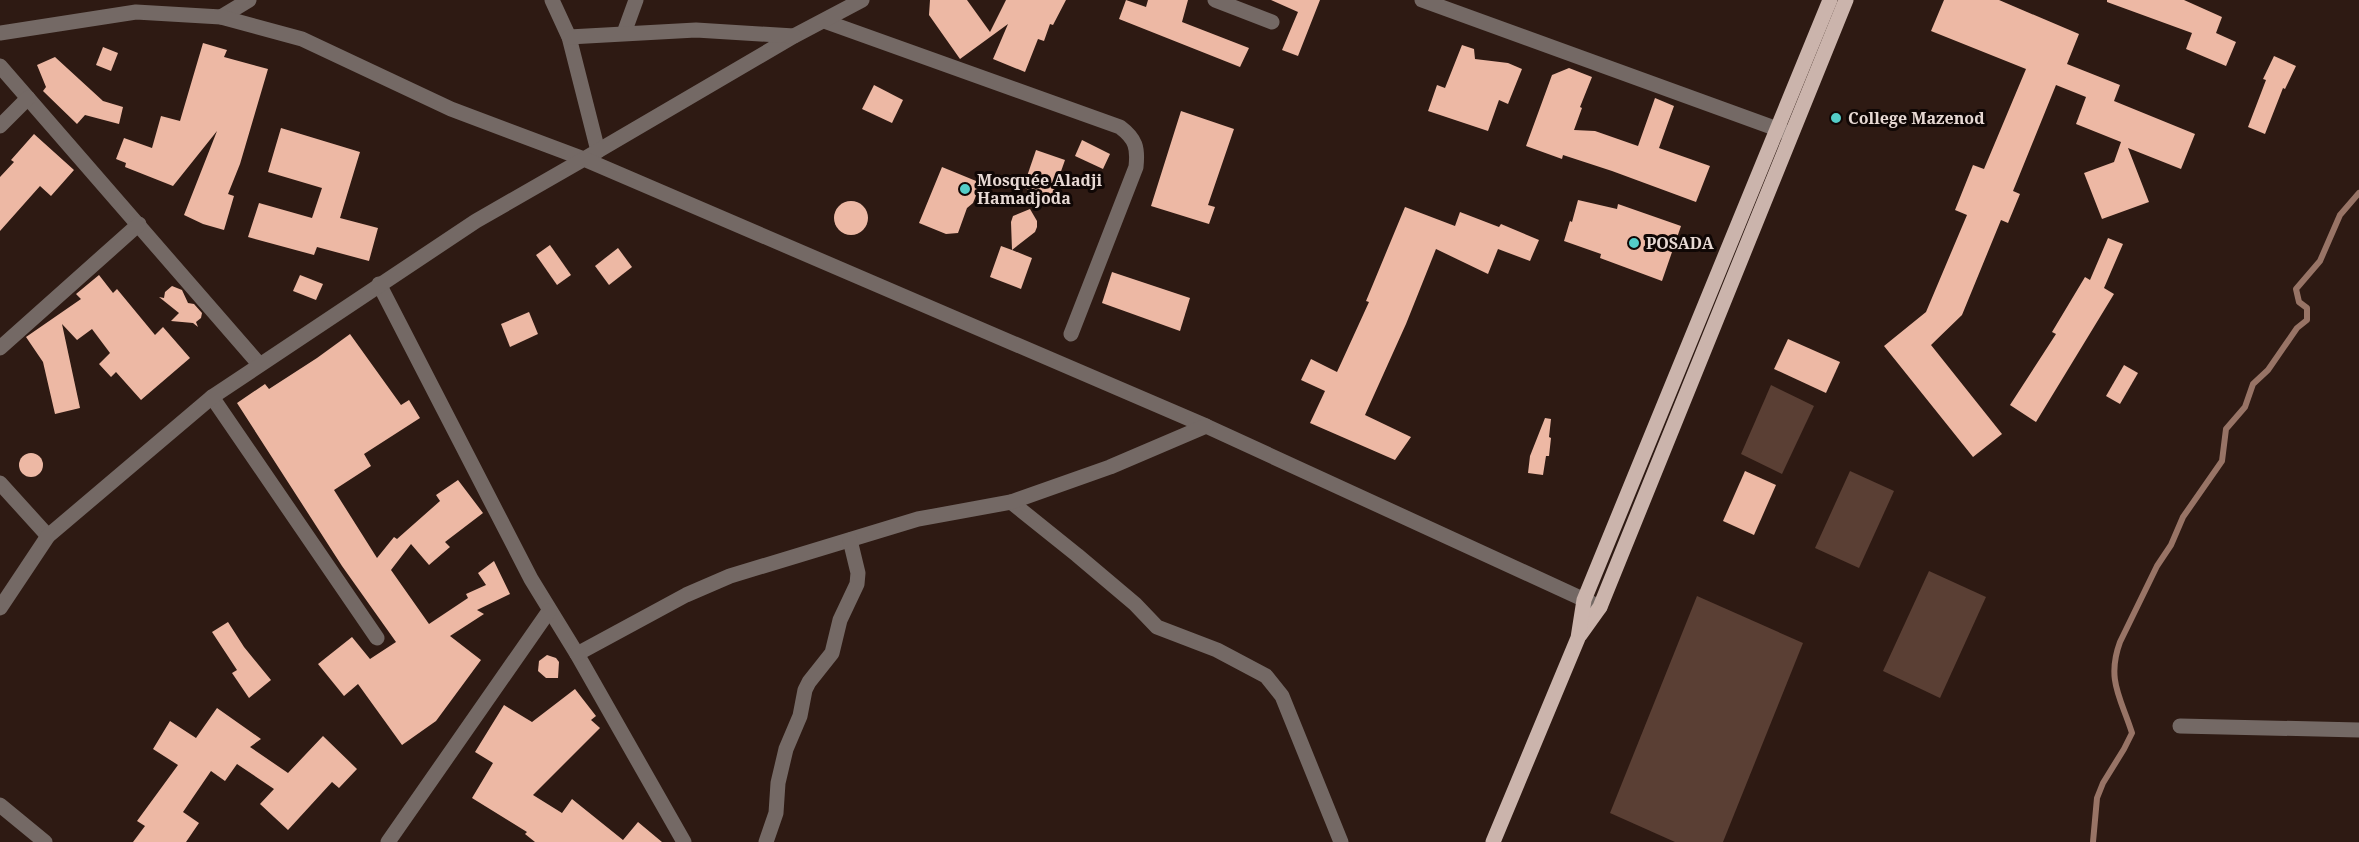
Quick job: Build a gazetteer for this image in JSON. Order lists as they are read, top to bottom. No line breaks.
{"places":["College Mazenod","Mosquée Aladji Hamadjoda","POSADA"]}
